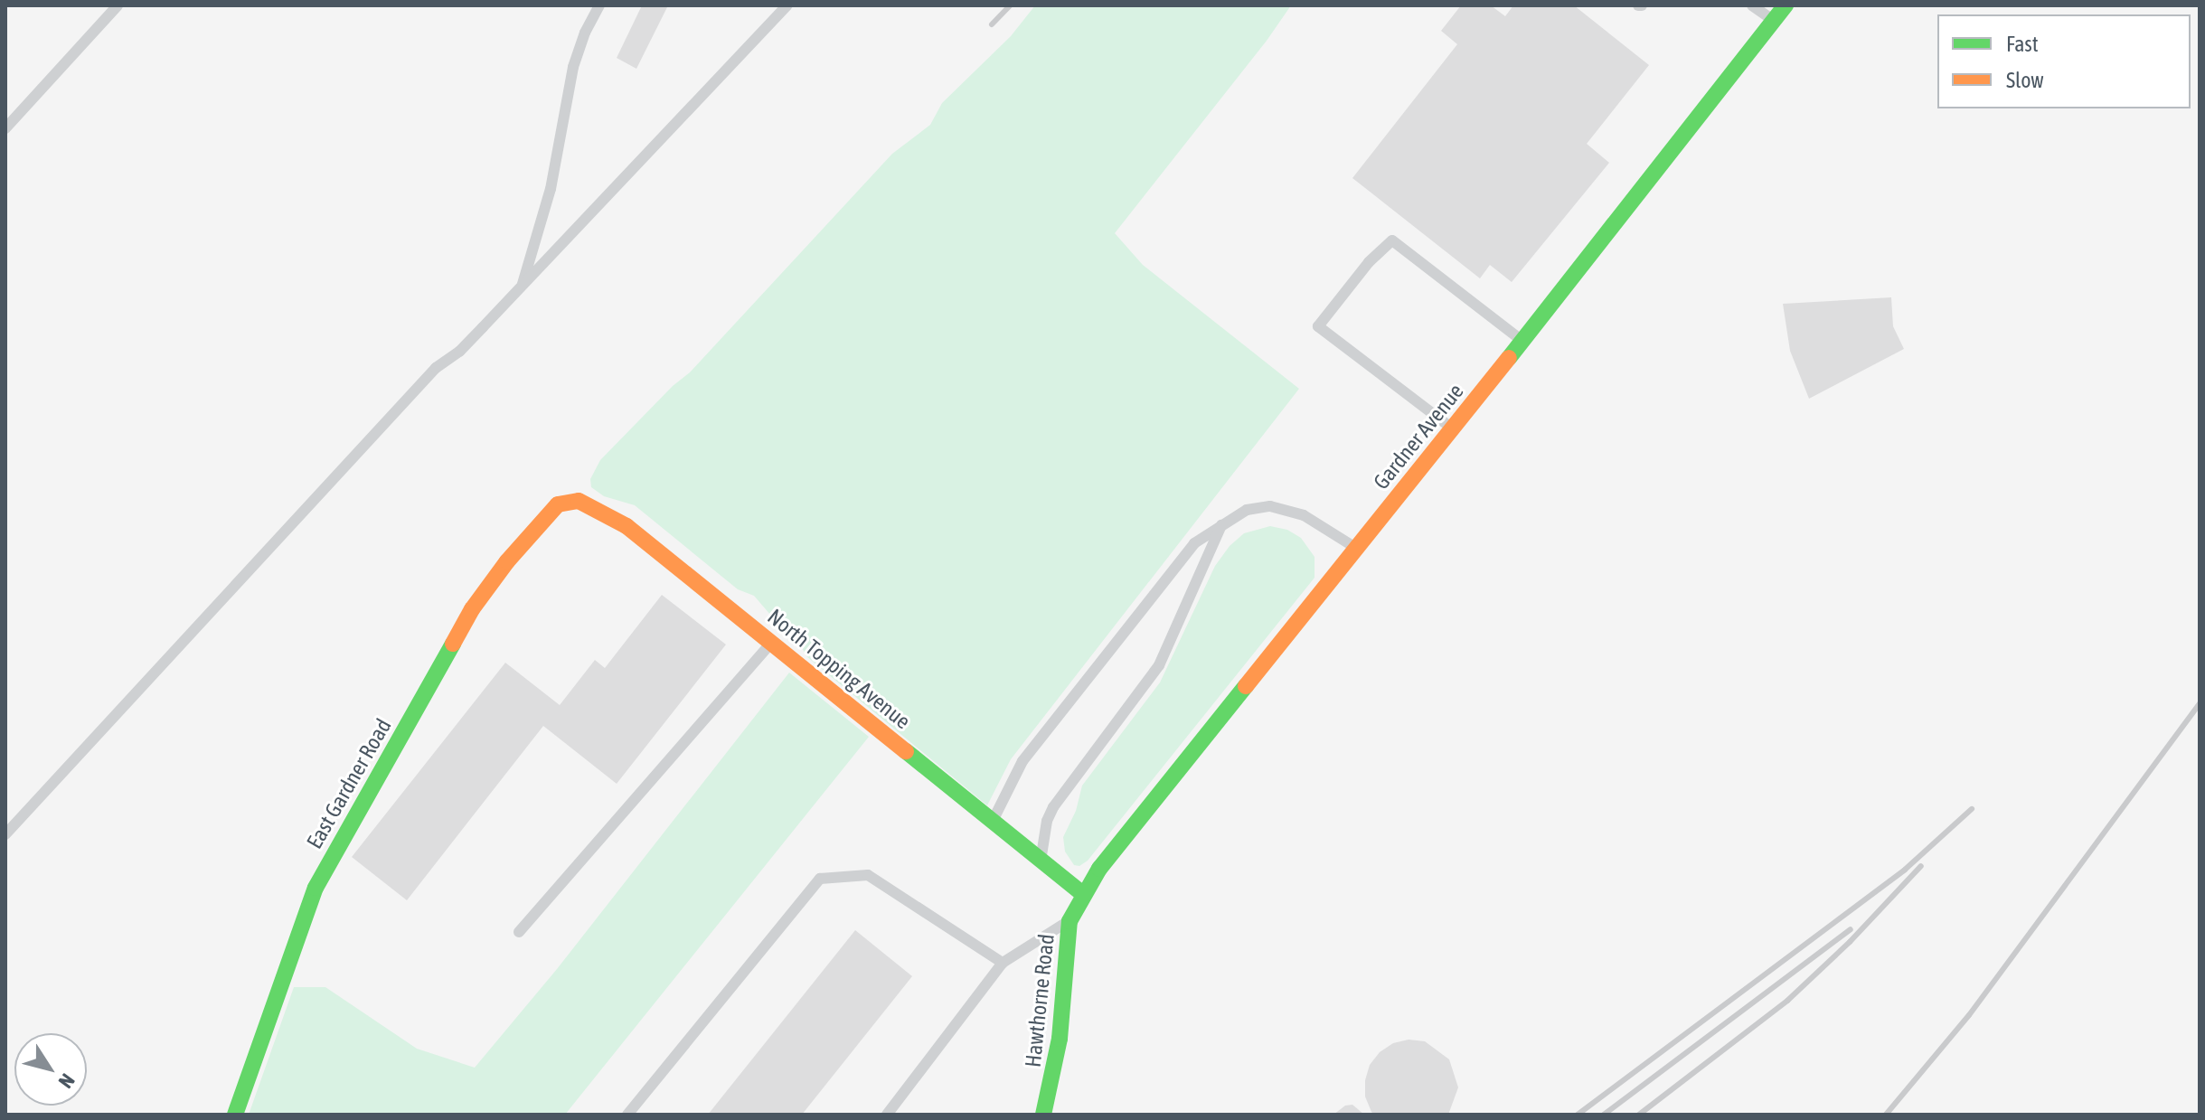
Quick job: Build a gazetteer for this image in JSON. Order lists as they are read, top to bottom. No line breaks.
{"streets":{"street":["Gardner Avenue","North Topping Avenue","East Gardner Road","Hawthorne Road"]},"crossings":[["Gardner Avenue","North Topping Avenue"],["Gardner Avenue","Hawthorne Road"],["North Topping Avenue","East Gardner Road"],["North Topping Avenue","Hawthorne Road"]],"legend":["Fast","Slow"],"north":"bottom right"}
